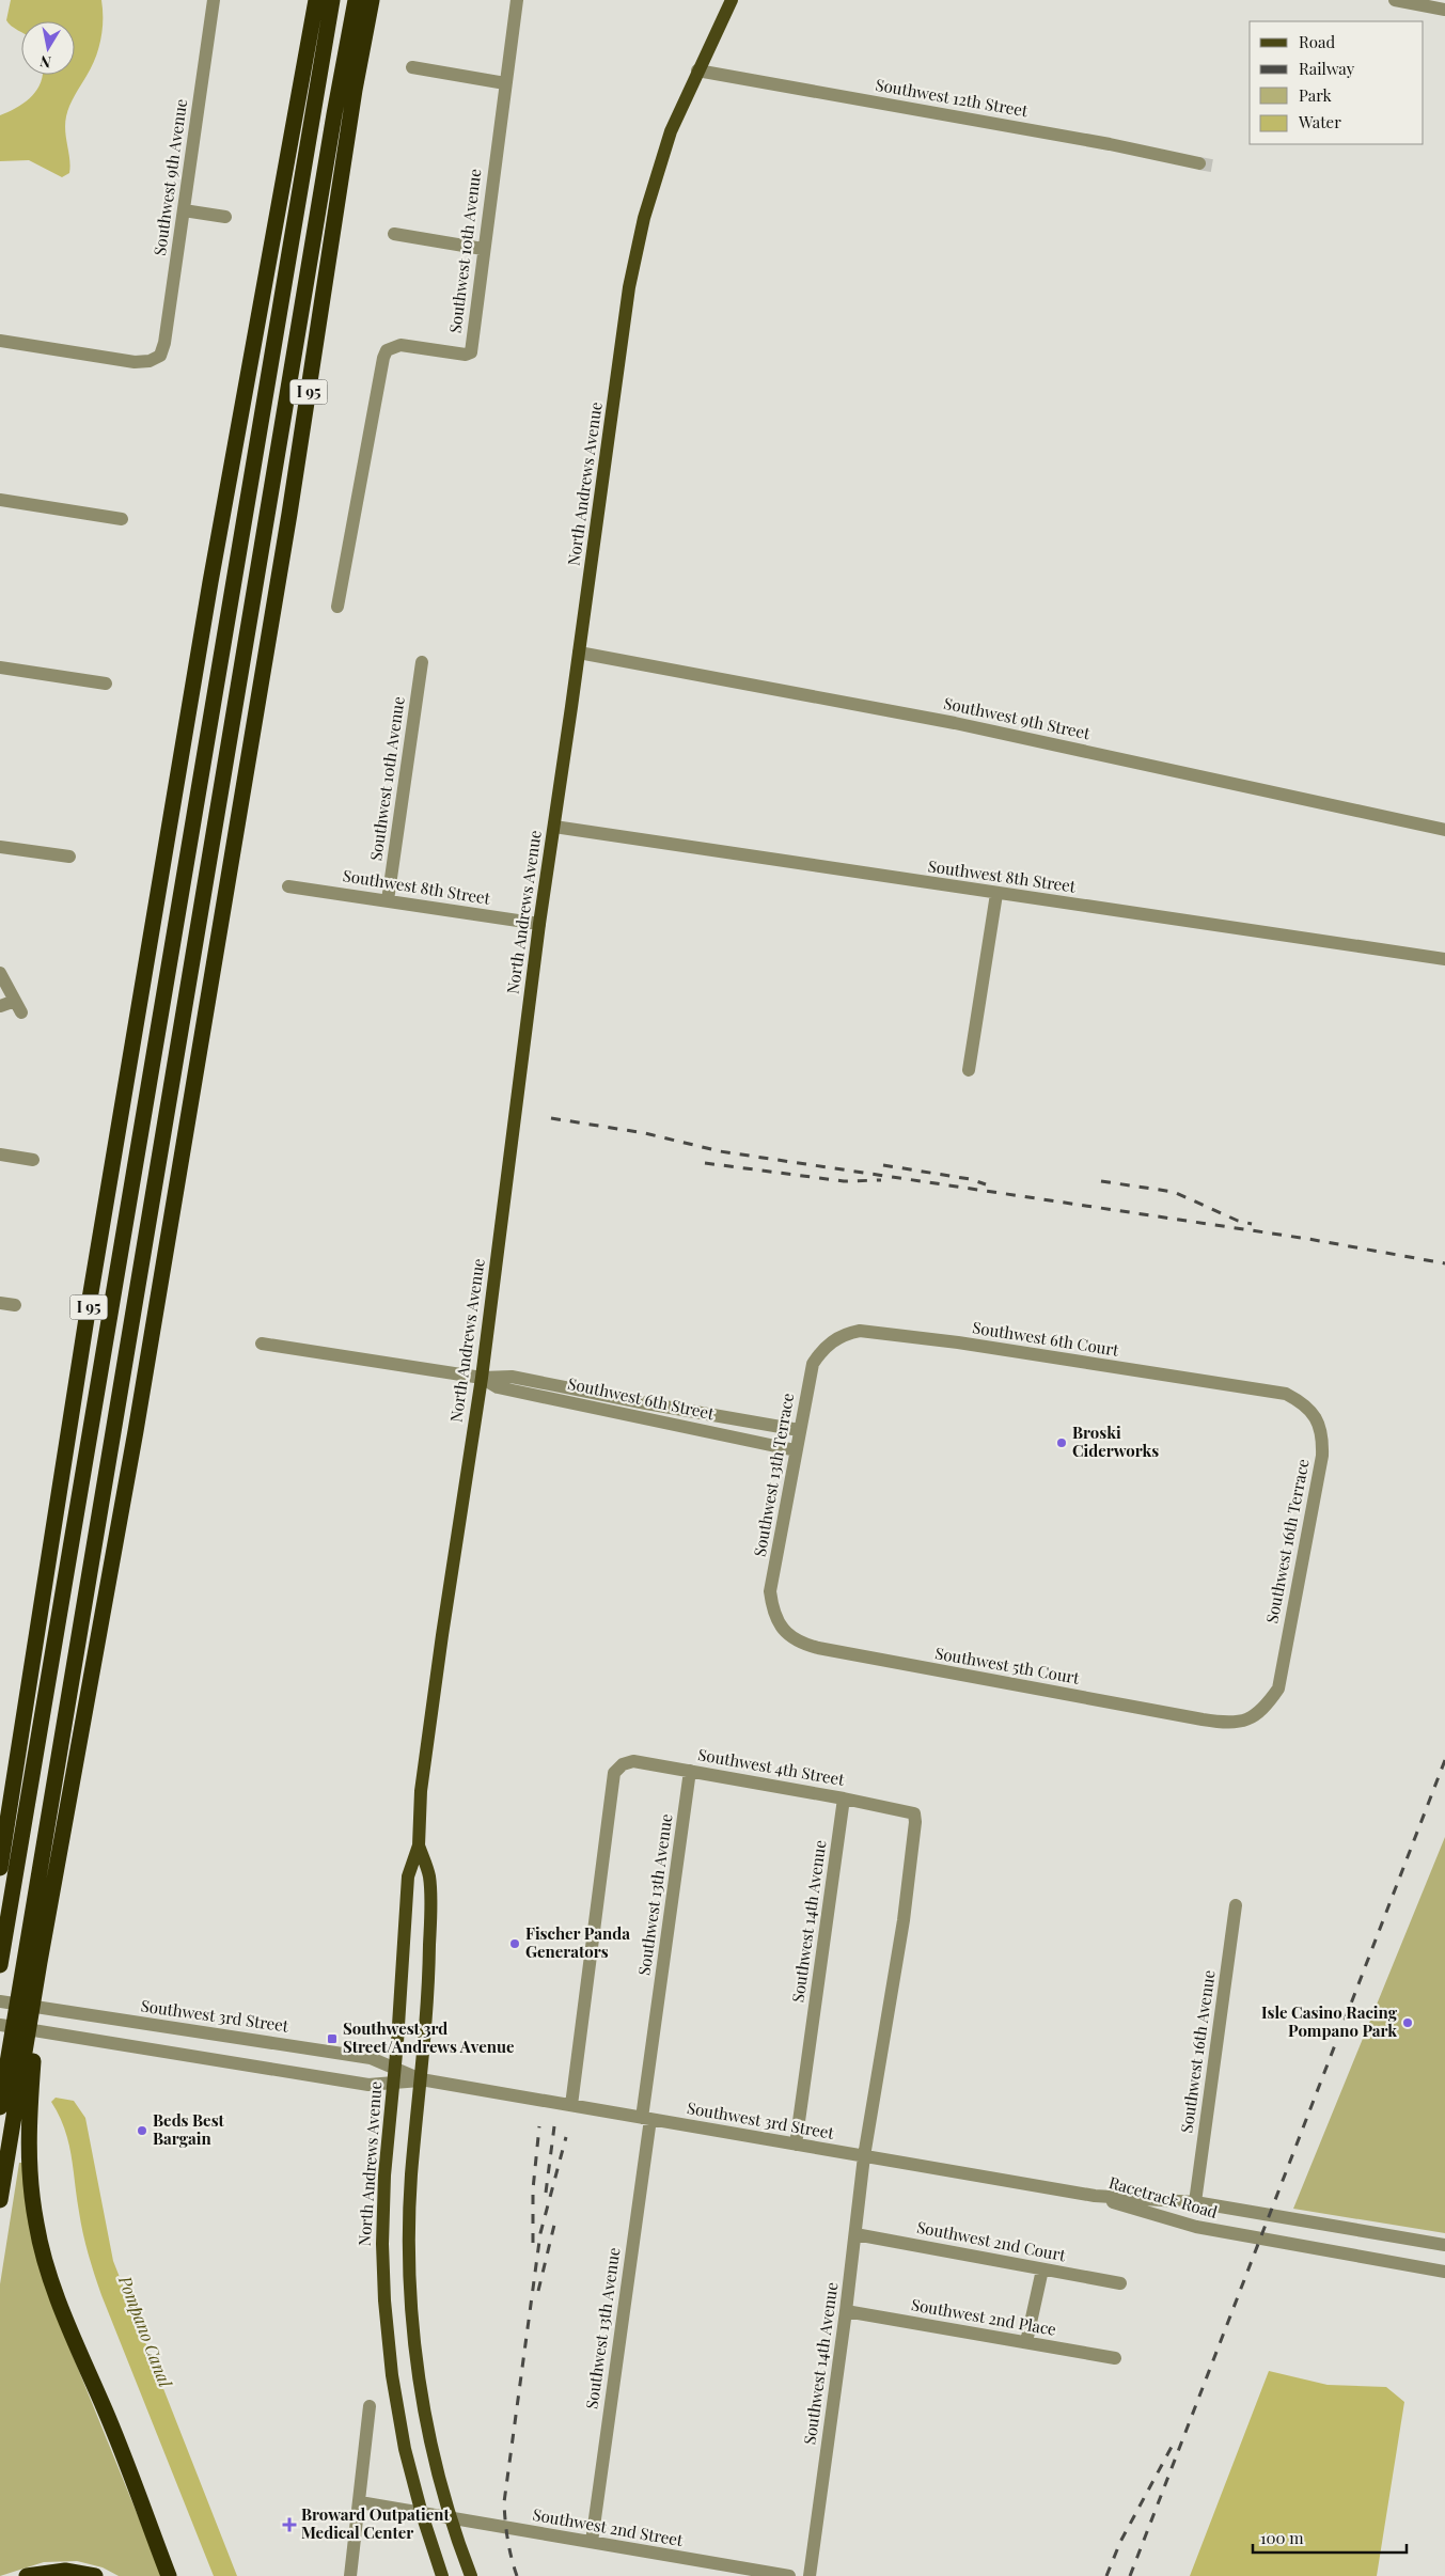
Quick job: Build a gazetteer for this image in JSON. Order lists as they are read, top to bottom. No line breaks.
{"streets":{"highway":["I 95"],"main road":["North Andrews Avenue"],"street":["Southwest 12th Street","Southwest 9th Avenue","Southwest 10th Avenue","Southwest 9th Street","Southwest 8th Street","Southwest 6th Court","Southwest 6th Street","Southwest 13th Terrace","Southwest 16th Terrace","Southwest 5th Court","Southwest 4th Street","Southwest 13th Avenue","Southwest 14th Avenue","Southwest 3rd Street","Southwest 16th Avenue","Racetrack Road","Southwest 2nd Court","Southwest 2nd Place","Southwest 2nd Street"]},"crossings":[["Southwest 12th Street","North Andrews Avenue"],["Southwest 10th Avenue","Southwest 8th Street"],["North Andrews Avenue","Southwest 9th Street"],["North Andrews Avenue","Southwest 8th Street"],["North Andrews Avenue","Southwest 6th Street"],["North Andrews Avenue","Southwest 3rd Street"],["North Andrews Avenue","Southwest 2nd Street"],["Southwest 6th Court","Southwest 13th Terrace"],["Southwest 6th Court","Southwest 16th Terrace"],["Southwest 6th Street","Southwest 13th Terrace"],["Southwest 13th Terrace","Southwest 5th Court"],["Southwest 16th Terrace","Southwest 5th Court"],["Southwest 4th Street","Southwest 13th Avenue"],["Southwest 4th Street","Southwest 14th Avenue"],["Southwest 4th Street","Southwest 3rd Street"],["Southwest 13th Avenue","Southwest 3rd Street"],["Southwest 13th Avenue","Southwest 2nd Street"],["Southwest 14th Avenue","Southwest 3rd Street"],["Southwest 14th Avenue","Southwest 2nd Court"],["Southwest 14th Avenue","Southwest 2nd Place"],["Southwest 3rd Street","Racetrack Road"],["Southwest 16th Avenue","Racetrack Road"]],"water":["Pompano Canal"],"places":{"other":["Broski Ciderworks","Fischer Panda Generators","Isle Casino Racing Pompano Park","Beds Best Bargain"],"transit":["Southwest 3rd Street/Andrews Avenue"],"health":["Broward Outpatient Medical Center"]},"legend":["Road","Railway","Park","Water"],"scale_bar":"100 m","north":"bottom"}
